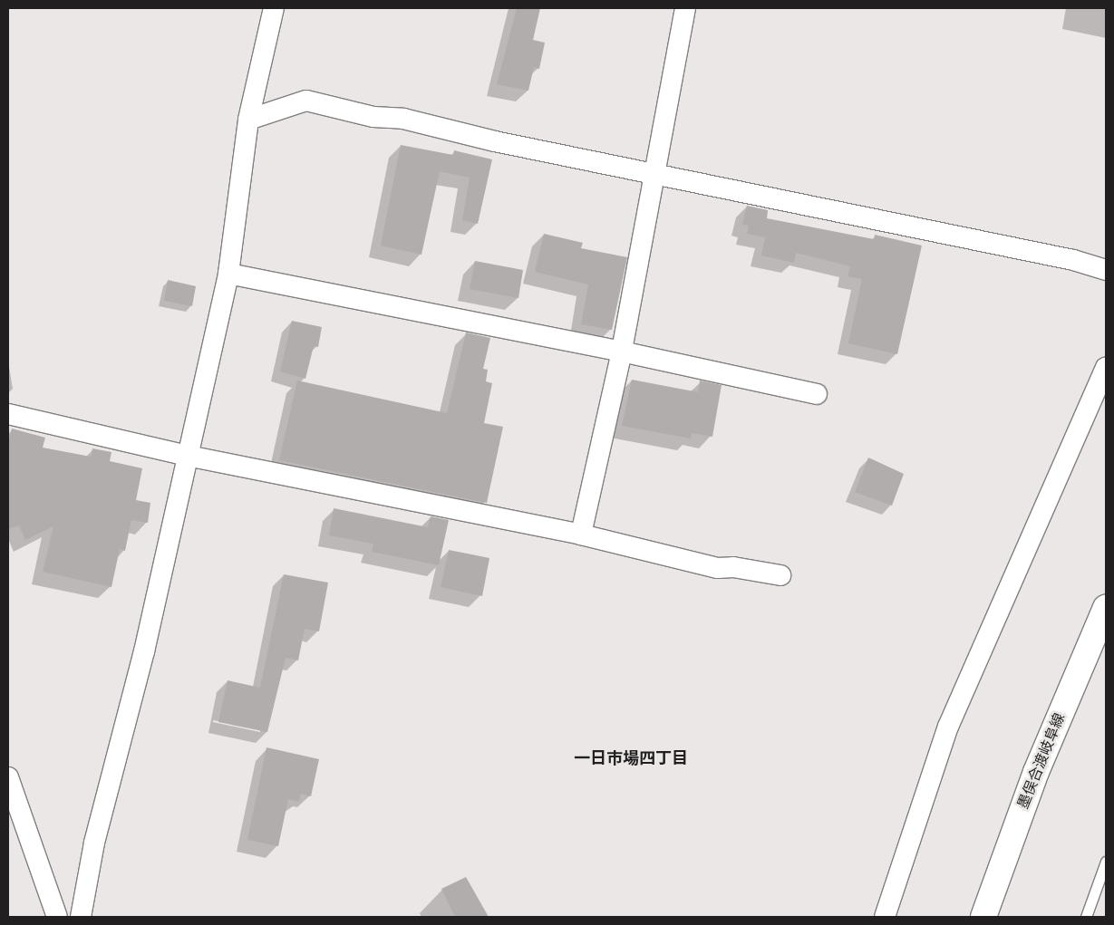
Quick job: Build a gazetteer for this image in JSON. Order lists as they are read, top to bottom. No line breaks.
{"streets":{"main road":["墨俣合渡岐阜線"]},"districts":["一日市場四丁目"]}
